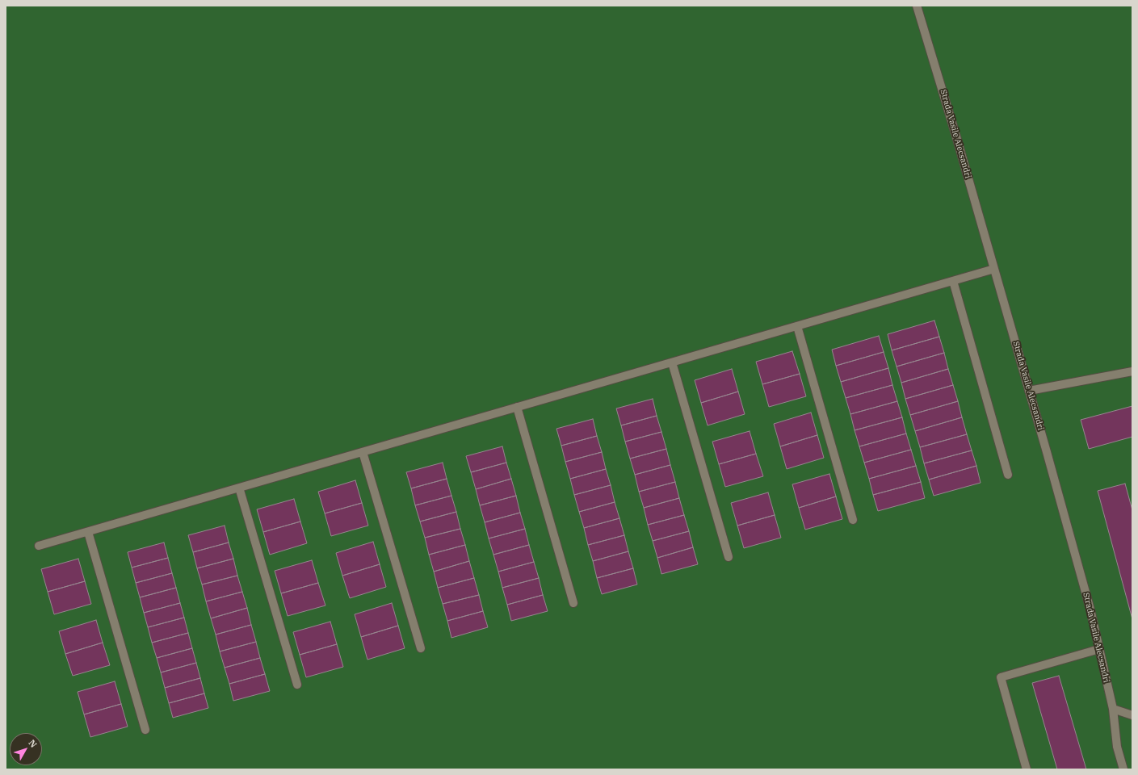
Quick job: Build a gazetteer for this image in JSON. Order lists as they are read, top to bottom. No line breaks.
{"streets":{"street":["Strada Vasile Alecsandri"]},"north":"top right"}
